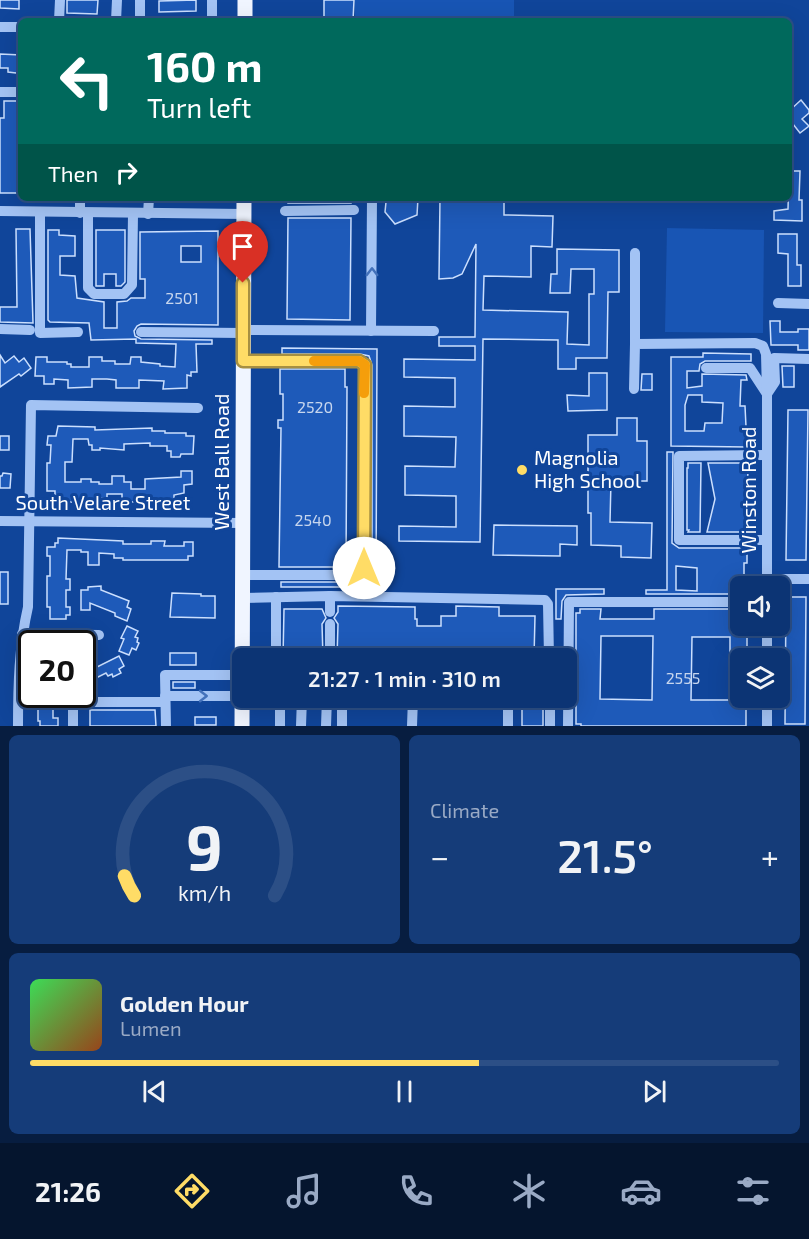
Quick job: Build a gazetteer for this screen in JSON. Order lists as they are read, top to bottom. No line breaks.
{"streets":{"main road":["West Ball Road"],"street":["Winston Road","South Velare Street"]},"crossings":[["West Ball Road","South Velare Street"]],"places":["Magnolia High School"],"house_numbers":["2501","2520","2540","2555"],"page":{"turn":["160 m","Turn left"],"then":"Then","limit":"20","trip":"21:27 · 1 min · 310 m","tile":"Climate","heat":["−","21.5°","+"],"song":["Golden Hour","Lumen"],"tabs":"21:26","gauge":["9","km/h"]}}
